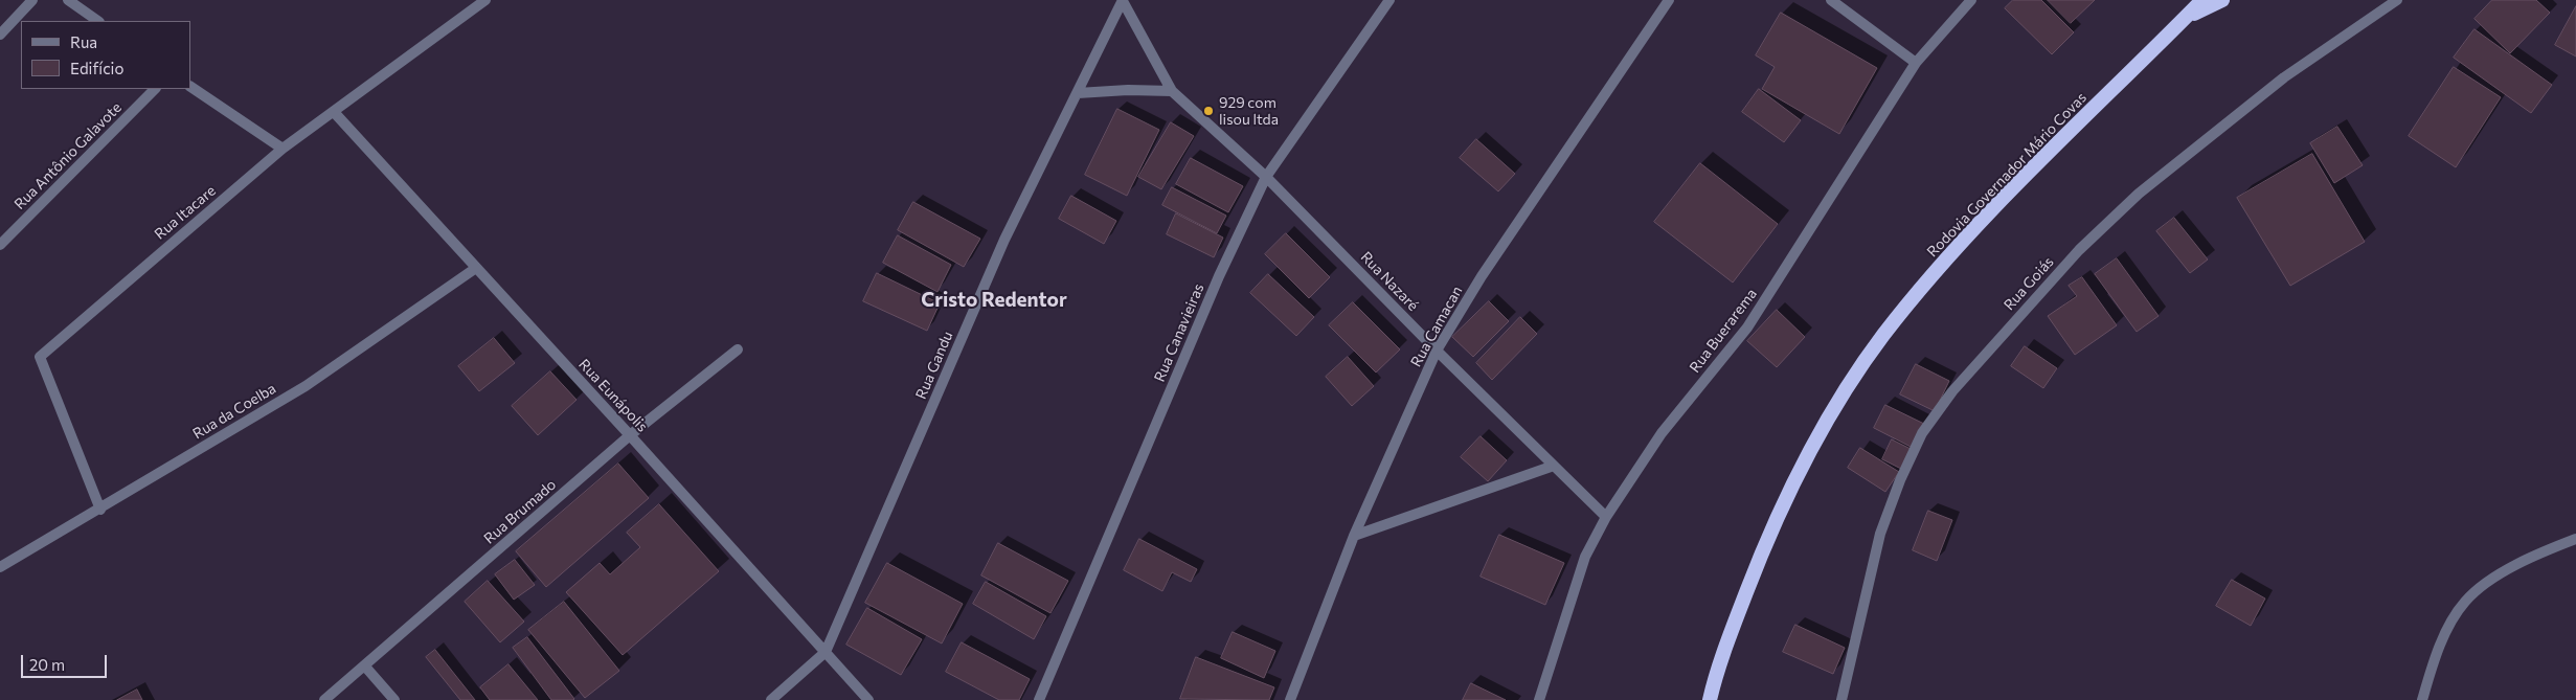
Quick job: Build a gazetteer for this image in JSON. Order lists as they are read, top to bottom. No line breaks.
{"streets":{"highway":["Rodovia Governador Mário Covas"],"street":["Rua Antônio Galavote","Rua Itacare","Rua Nazaré","Rua Goiás","Rua Camacan","Rua Buerarema","Rua Canavieiras","Rua Gandu","Rua Eunápolis","Rua da Coelba","Rua Brumado"]},"crossings":[["Rua Itacare","Rua Eunápolis"],["Rua Itacare","Rua da Coelba"],["Rua Nazaré","Rua Camacan"],["Rua Nazaré","Rua Buerarema"],["Rua Nazaré","Rua Canavieiras"],["Rua Nazaré","Rua Gandu"],["Rua Gandu","Rua Eunápolis"],["Rua Eunápolis","Rua da Coelba"],["Rua Eunápolis","Rua Brumado"]],"districts":["Cristo Redentor"],"places":["929 com lisou ltda"],"legend":["Rua","Edifício"],"scale_bar":"20 m"}
